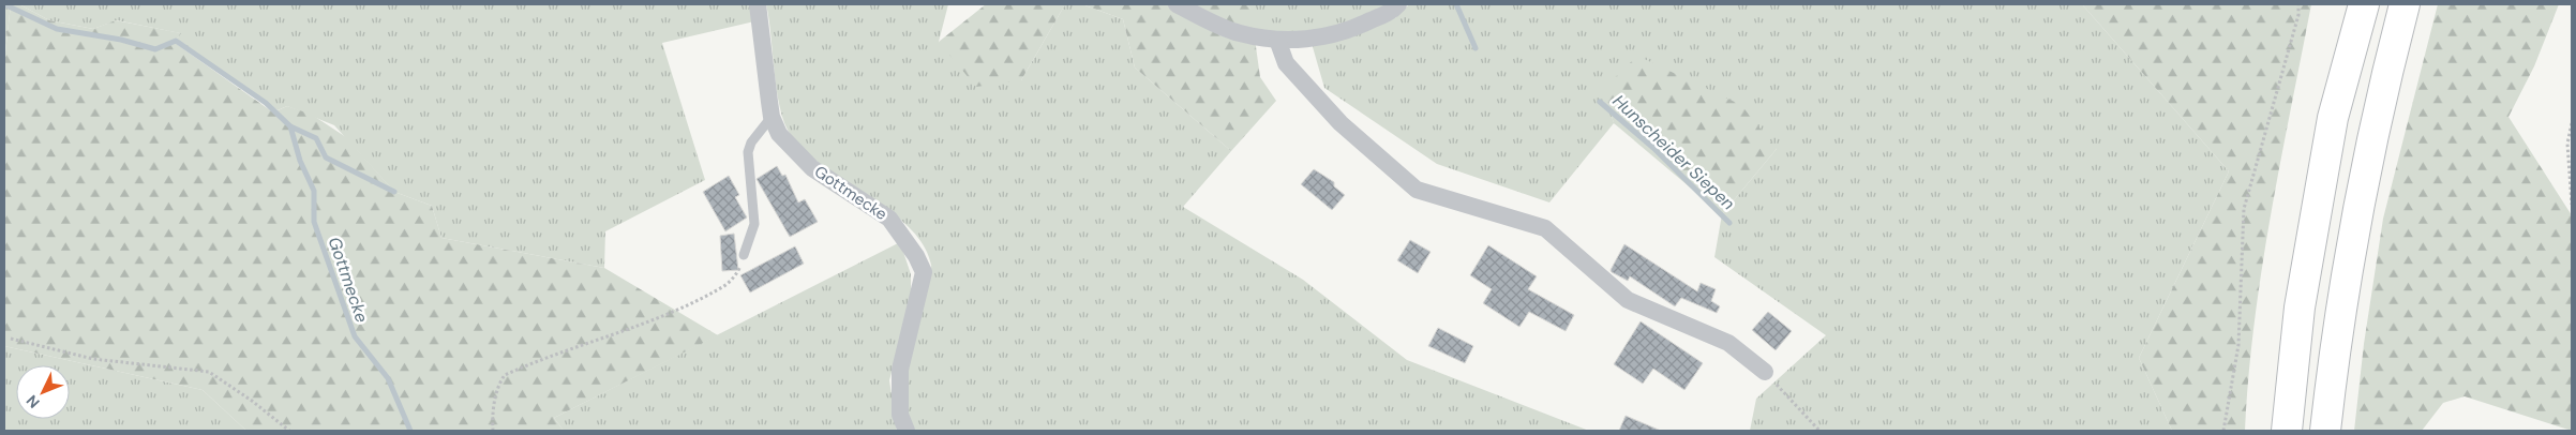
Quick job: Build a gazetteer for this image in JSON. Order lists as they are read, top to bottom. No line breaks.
{"streets":{"street":["Gottmecke"]},"water":["Hunscheider Siepen","Gottmecke"],"north":"bottom left"}
